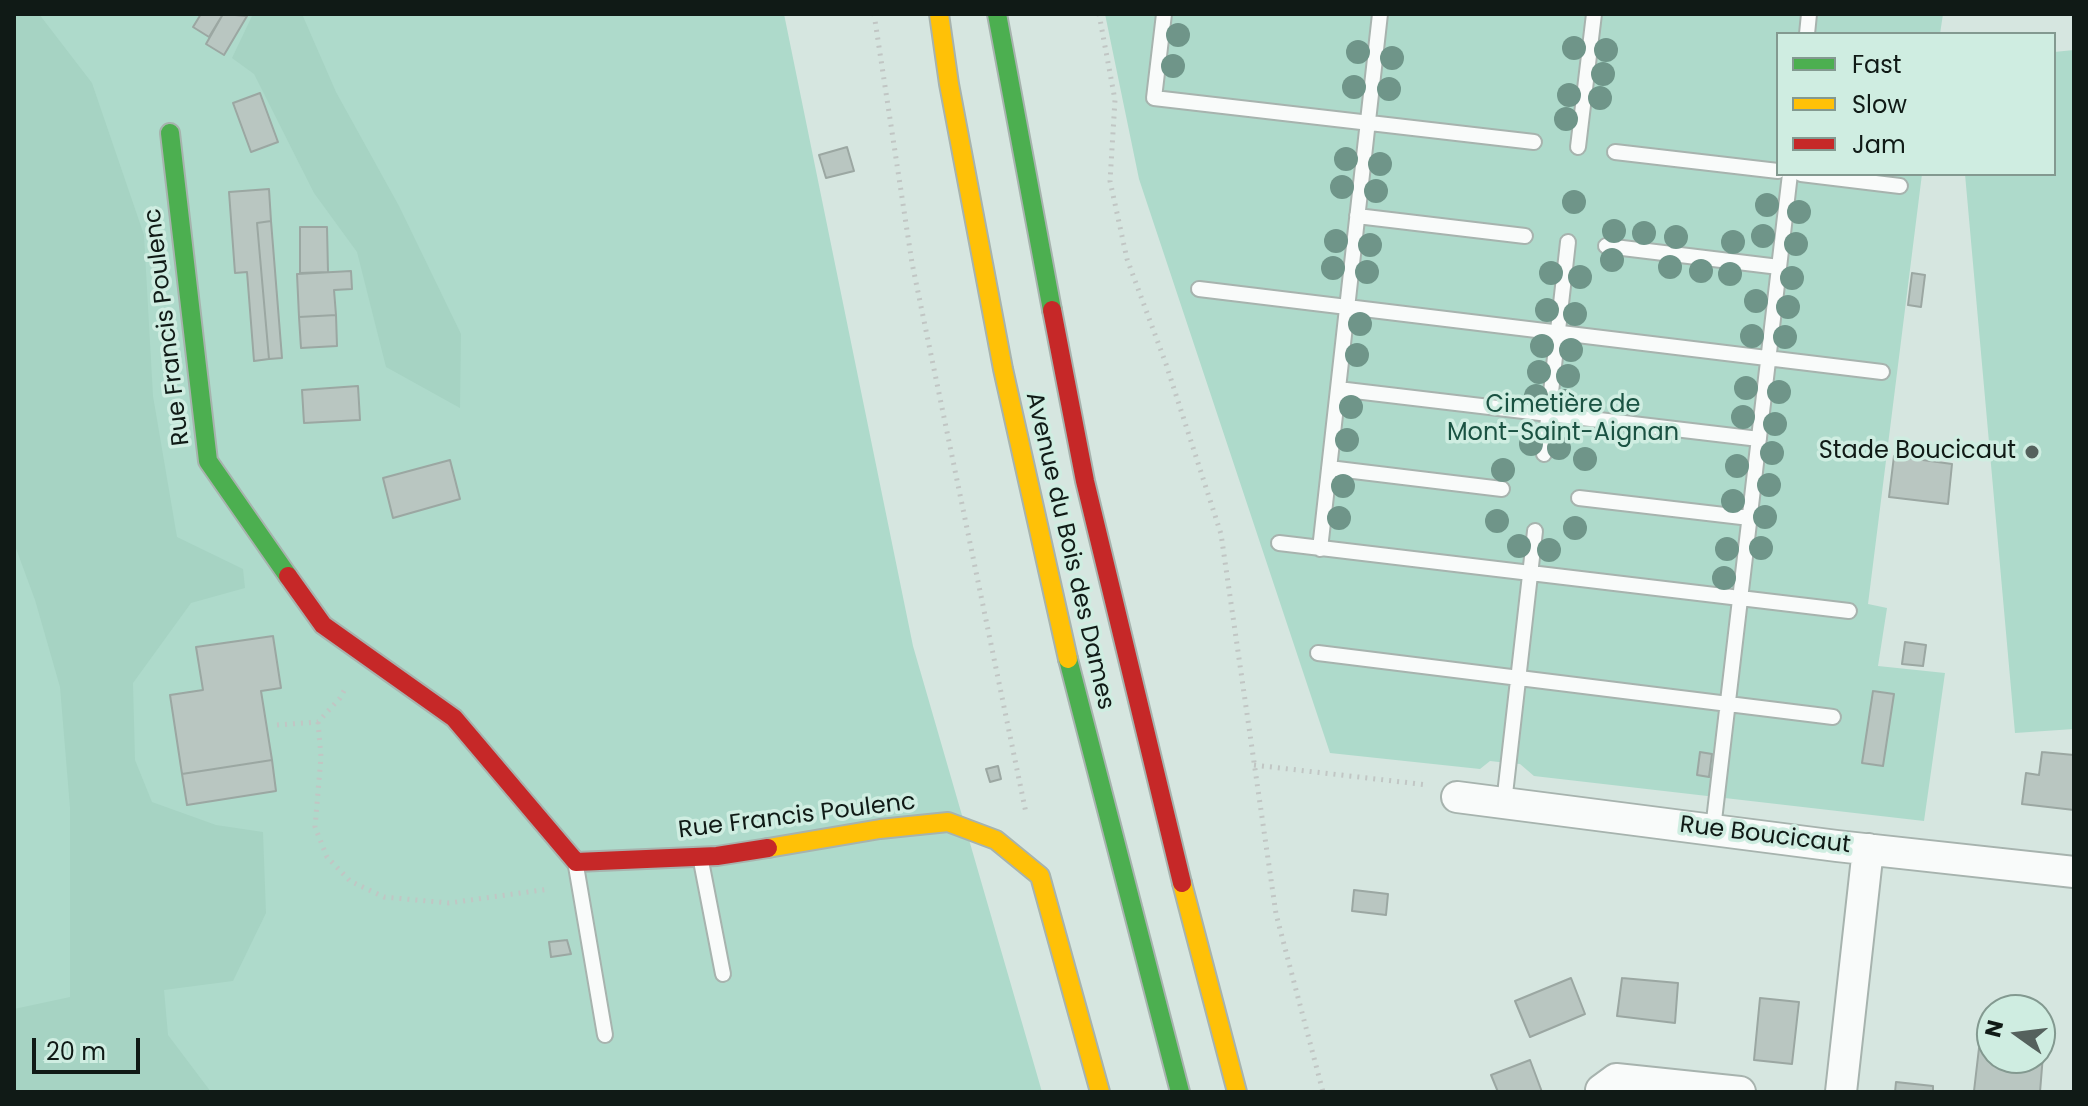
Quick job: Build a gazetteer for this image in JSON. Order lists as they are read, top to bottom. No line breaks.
{"streets":{"main road":["Rue Francis Poulenc","Avenue du Bois des Dames"],"street":["Rue Boucicaut"]},"parks":["Cimetière de Mont-Saint-Aignan"],"places":["Stade Boucicaut"],"legend":["Fast","Slow","Jam"],"scale_bar":"20 m","north":"left"}
